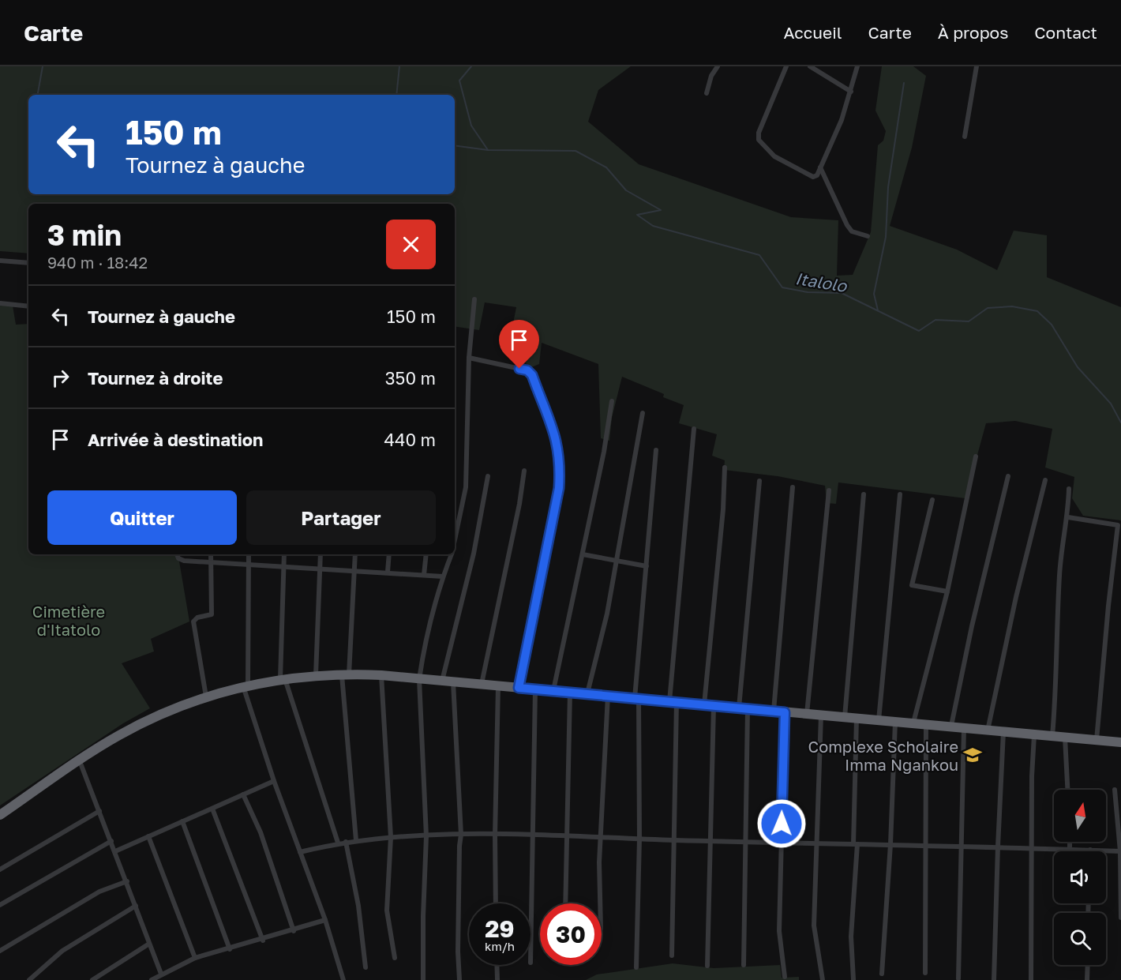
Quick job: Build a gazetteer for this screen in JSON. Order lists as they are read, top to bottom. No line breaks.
{"water":["Italolo"],"parks":["Cimetière d'Itatolo"],"places":{"school or university":["Complexe Scholaire Imma Ngankou"]},"north":"top","page":{"header":"Carte","nav":["Accueil","Carte","À propos","Contact"],"turn":["150 m","Tournez à gauche"],"heading":["3 min","940 m · 18:42"],"list":[{"name":"Tournez à gauche","value":"150 m"},{"name":"Tournez à droite","value":"350 m"},{"name":"Arrivée à destination","value":"440 m"}],"buttons":["Quitter","Partager"],"speed":"29 km/h","limit":"30"}}
